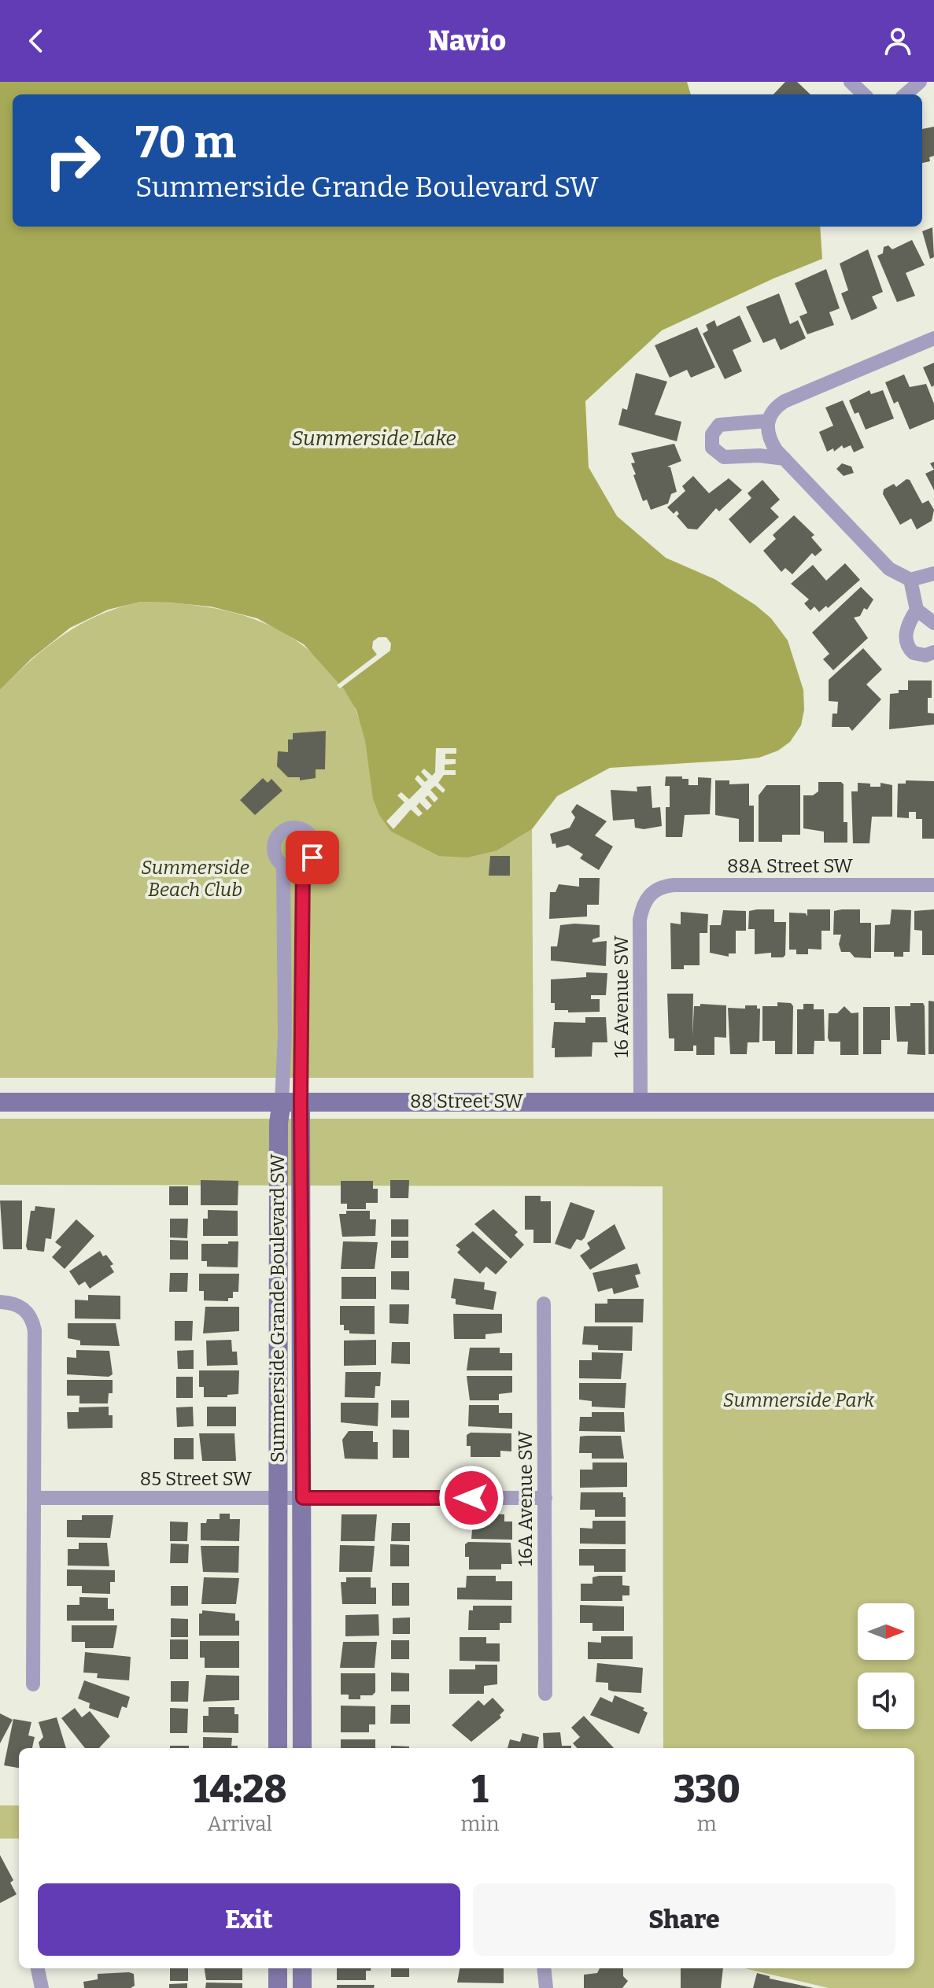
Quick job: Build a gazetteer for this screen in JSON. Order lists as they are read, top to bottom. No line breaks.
{"streets":{"street":["88A Street SW","16 Avenue SW","88 Street SW","Summerside Grande Boulevard SW","85 Street SW","16A Avenue SW"]},"crossings":[["88A Street SW","16 Avenue SW"],["16 Avenue SW","88 Street SW"],["88 Street SW","Summerside Grande Boulevard SW"],["Summerside Grande Boulevard SW","85 Street SW"],["85 Street SW","16A Avenue SW"]],"water":["Summerside Lake"],"parks":["Summerside Beach Club","Summerside Park"],"north":"right","page":{"header":"Navio","turn":["70 m","Summerside Grande Boulevard SW"],"eta":["14:28","Arrival","1","min","330","m"],"buttons":["Exit","Share"]}}
